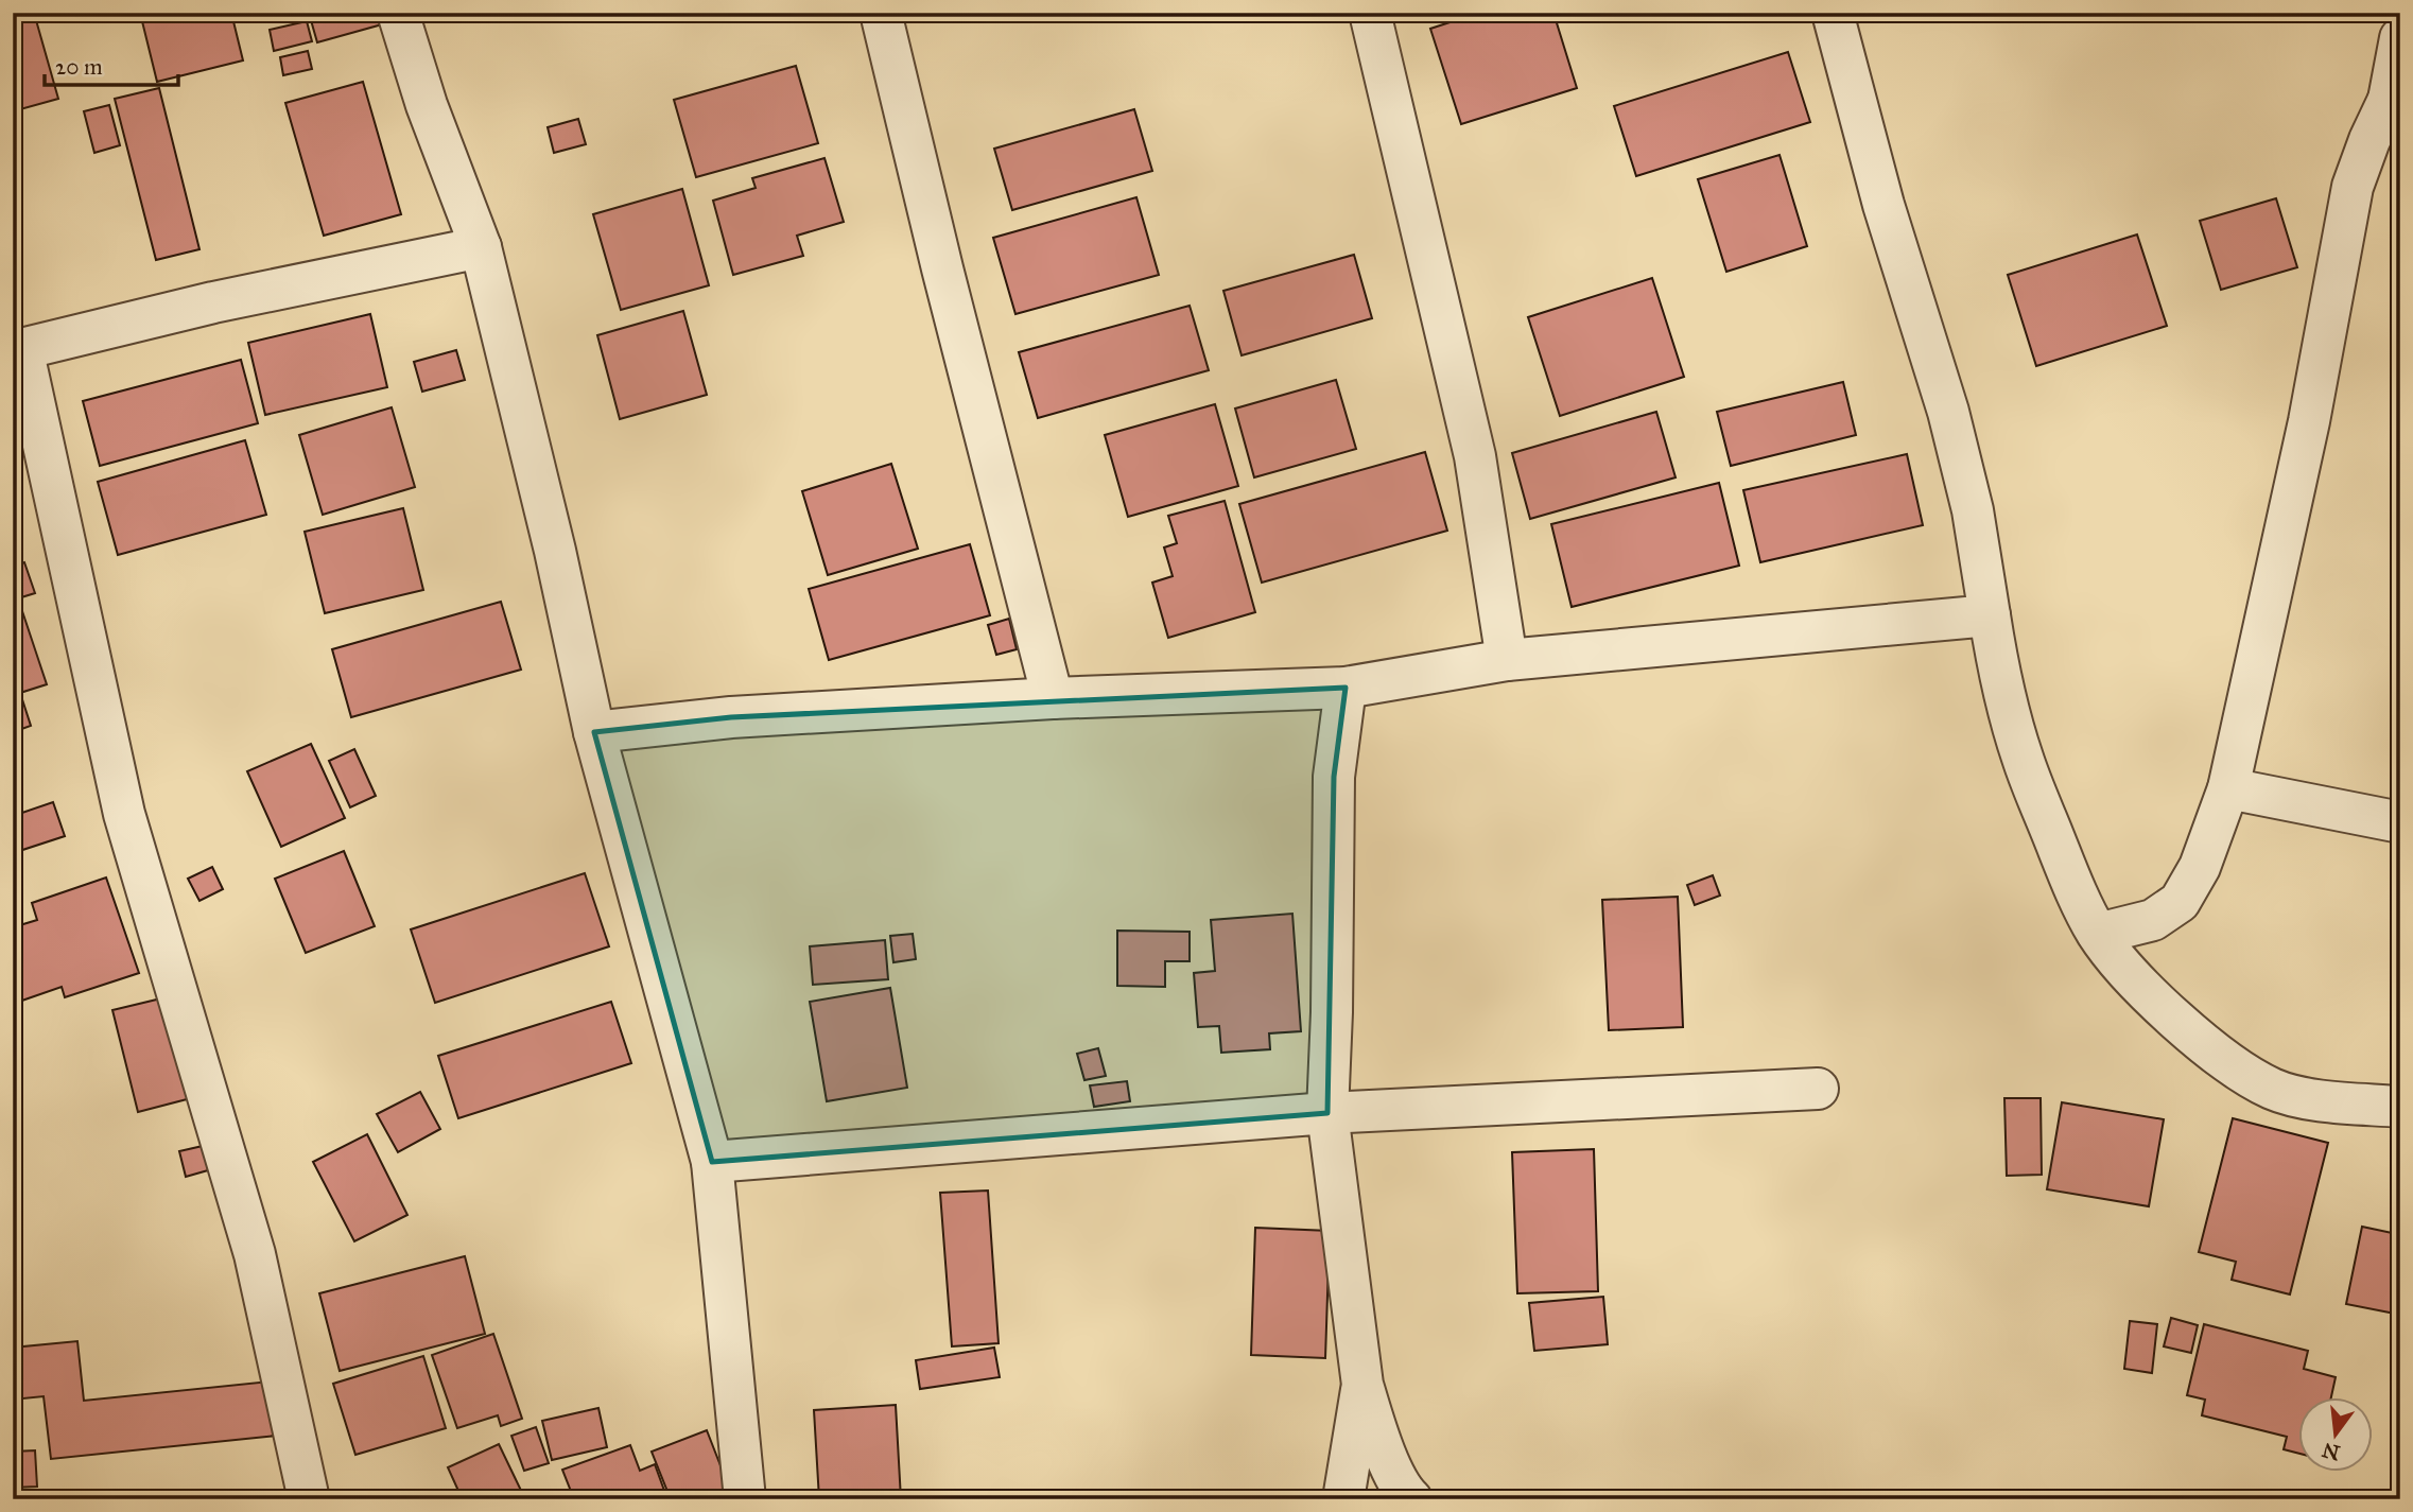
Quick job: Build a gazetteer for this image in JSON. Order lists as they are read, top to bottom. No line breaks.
{"scale_bar":"20 m","north":"bottom"}
